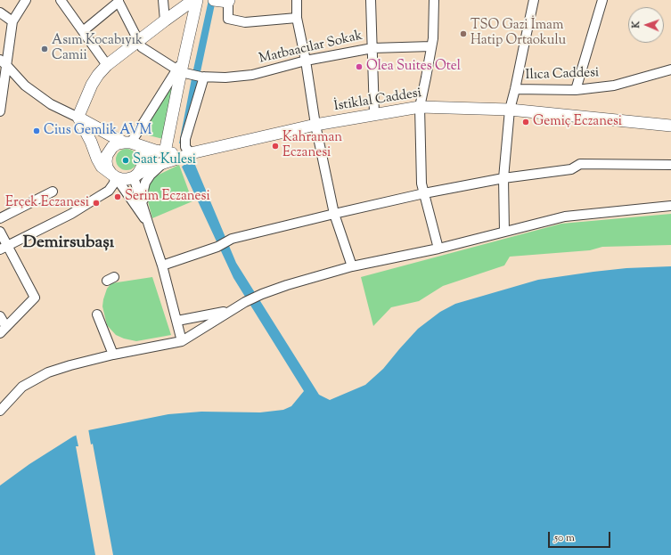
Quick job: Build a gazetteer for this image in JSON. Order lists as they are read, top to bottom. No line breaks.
{"streets":{"main road":["İstiklal Caddesi"],"street":["Matbaacılar Sokak","Ilıca Caddesi"]},"districts":["Demirsubaşı"],"places":["TSO Gazi İmam Hatip Ortaokulu","Asım Kocabıyık Camii","Olea Suites Otel","Gemiç Eczanesi","Cius Gemlik AVM","Kahraman Eczanesi","Saat Kulesi","Serim Eczanesi","Erçek Eczanesi"],"scale_bar":"50 m","north":"left"}
